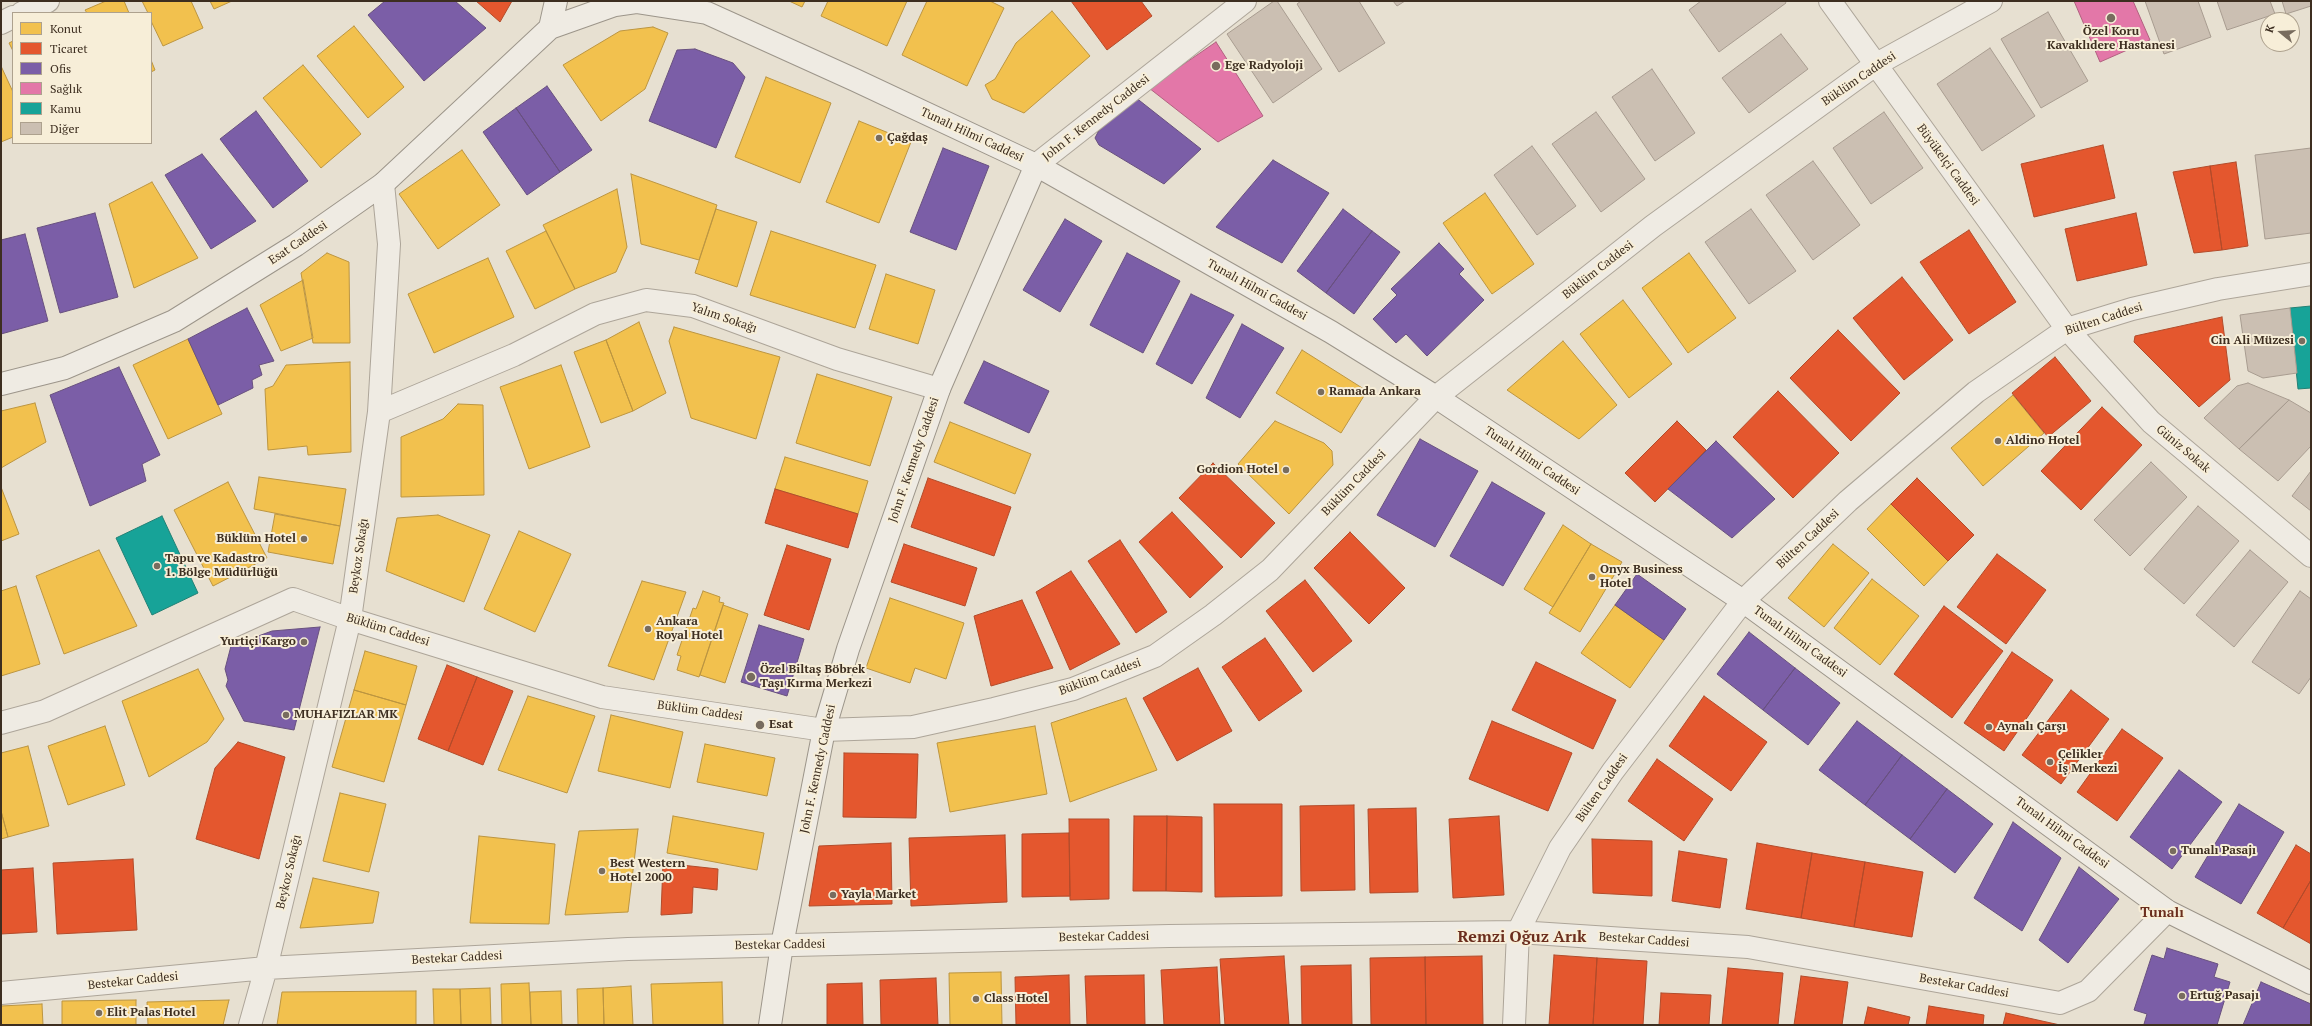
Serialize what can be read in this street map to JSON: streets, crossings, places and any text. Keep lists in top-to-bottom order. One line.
{"streets":{"street":["Büklüm Caddesi","John F. Kennedy Caddesi","Tunalı Hilmi Caddesi","Büyükelçi Caddesi","Esat Caddesi","Yalım Sokağı","Bülten Caddesi","Güniz Sokak","Beykoz Sokağı","Bestekar Caddesi"]},"crossings":[["Büklüm Caddesi","John F. Kennedy Caddesi"],["Büklüm Caddesi","Tunalı Hilmi Caddesi"],["Büklüm Caddesi","Büyükelçi Caddesi"],["Büklüm Caddesi","Beykoz Sokağı"],["John F. Kennedy Caddesi","Tunalı Hilmi Caddesi"],["John F. Kennedy Caddesi","Yalım Sokağı"],["John F. Kennedy Caddesi","Bestekar Caddesi"],["Tunalı Hilmi Caddesi","Esat Caddesi"],["Tunalı Hilmi Caddesi","Bülten Caddesi"],["Tunalı Hilmi Caddesi","Bestekar Caddesi"],["Büyükelçi Caddesi","Bülten Caddesi"],["Büyükelçi Caddesi","Güniz Sokak"],["Esat Caddesi","Beykoz Sokağı"],["Yalım Sokağı","Beykoz Sokağı"],["Bülten Caddesi","Güniz Sokak"],["Bülten Caddesi","Bestekar Caddesi"],["Beykoz Sokağı","Bestekar Caddesi"]],"districts":["Tunalı","Remzi Oğuz Arık"],"places":["Özel Koru Kavaklıdere Hastanesi","Ege Radyoloji","Çağdaş","Cin Ali Müzesi","Ramada Ankara","Aldino Hotel","Gordion Hotel","Büklüm Hotel","Tapu ve Kadastro 1. Bölge Müdürlüğü","Onyx Business Hotel","Ankara Royal Hotel","Yurtiçi Kargo","Özel Biltaş Böbrek Taşı Kırma Merkezi","MUHAFIZLAR MK","Esat","Aynalı Çarşı","Çelikler İş Merkezi","Tunalı Pasajı","Best Western Hotel 2000","Yayla Market","Ertuğ Pasajı","Class Hotel","Elit Palas Hotel"],"legend":["Konut","Ticaret","Ofis","Sağlık","Kamu","Diğer"],"north":"left"}
